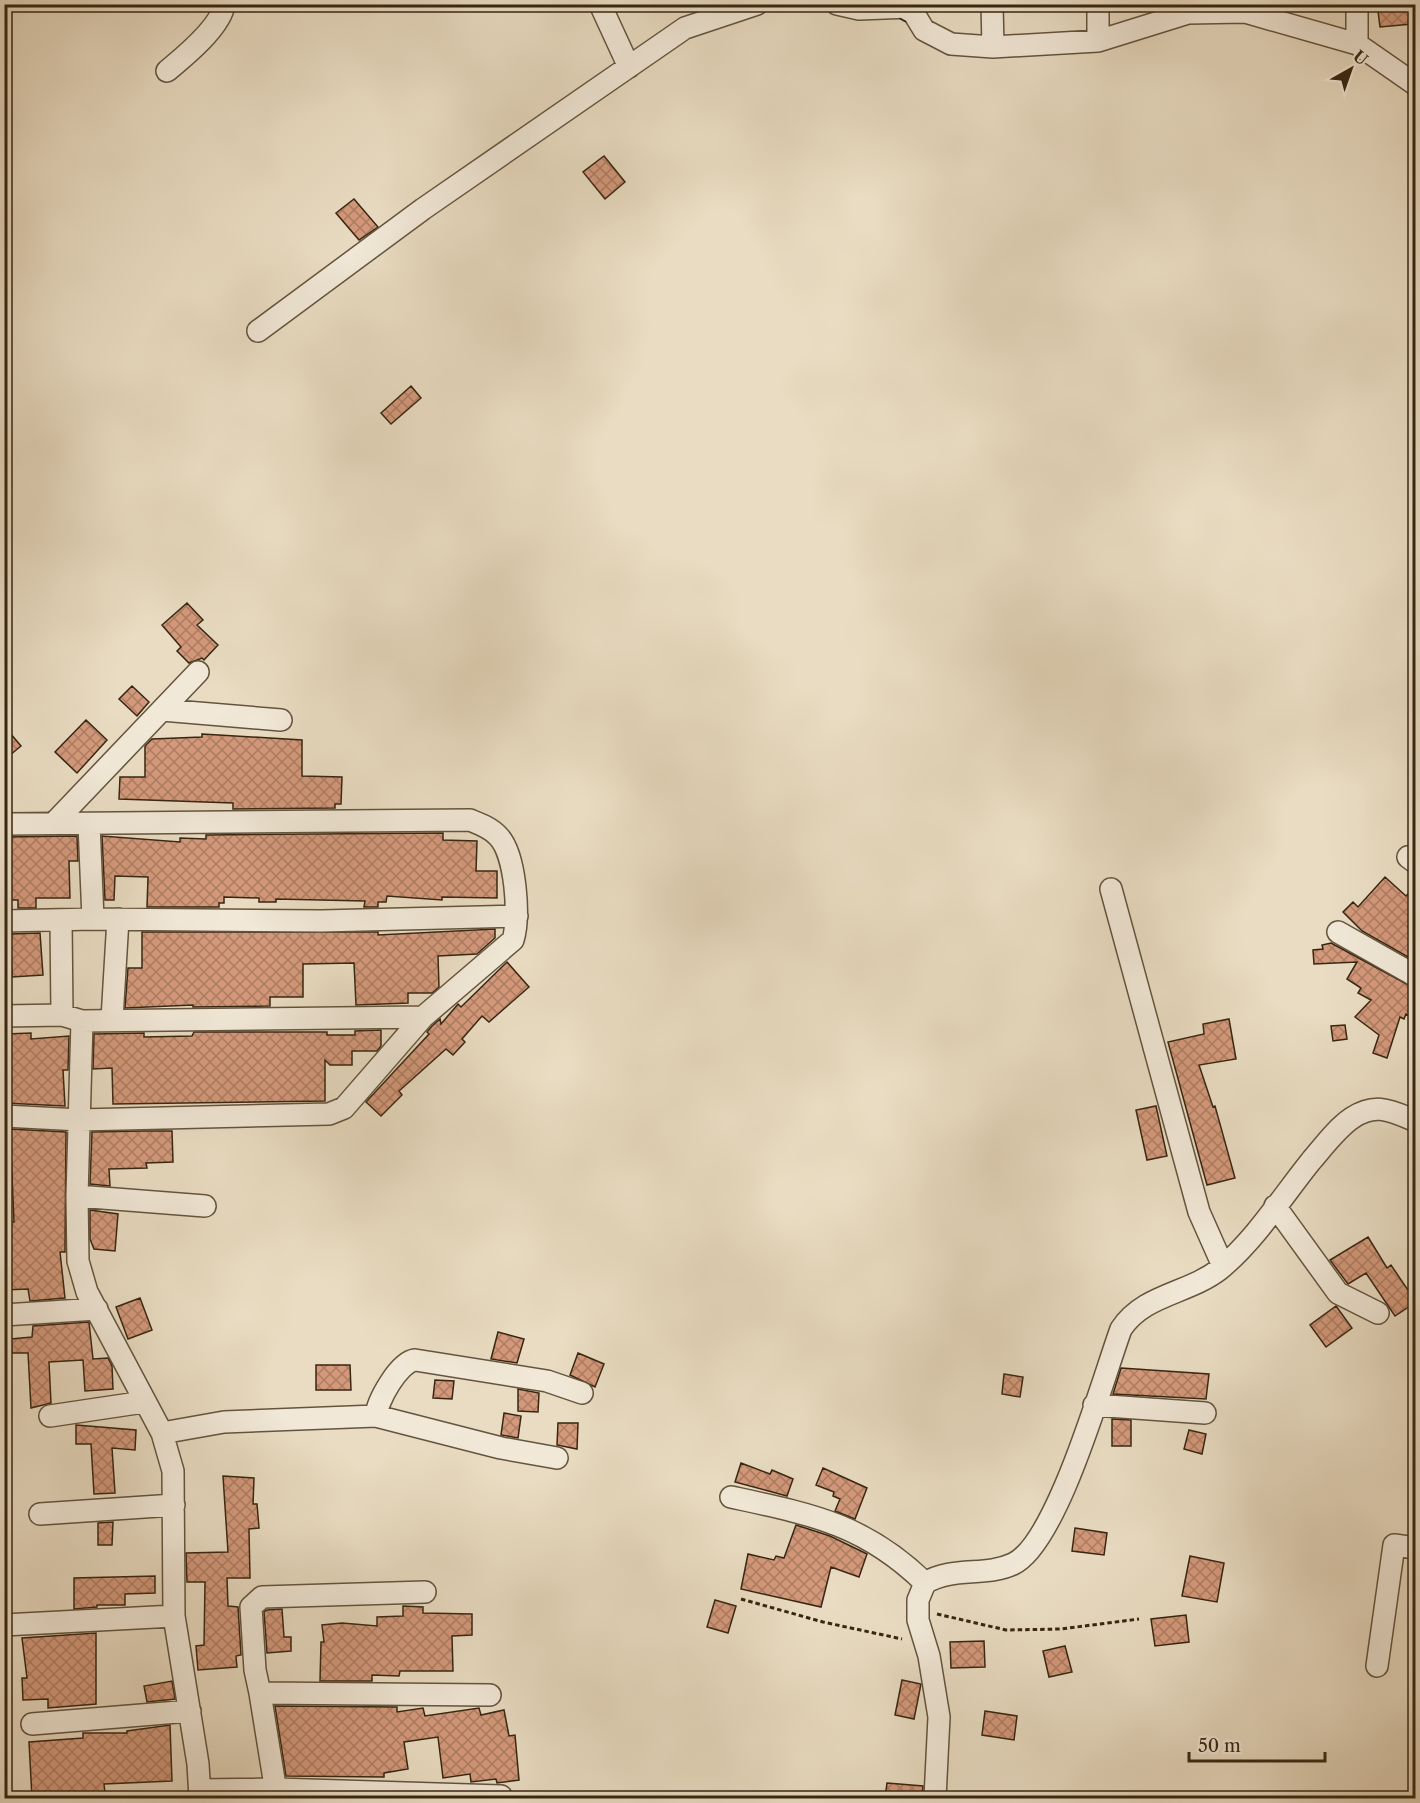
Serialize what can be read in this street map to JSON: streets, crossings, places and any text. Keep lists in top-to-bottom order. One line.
{"scale_bar":"50 m","north":"top right"}
